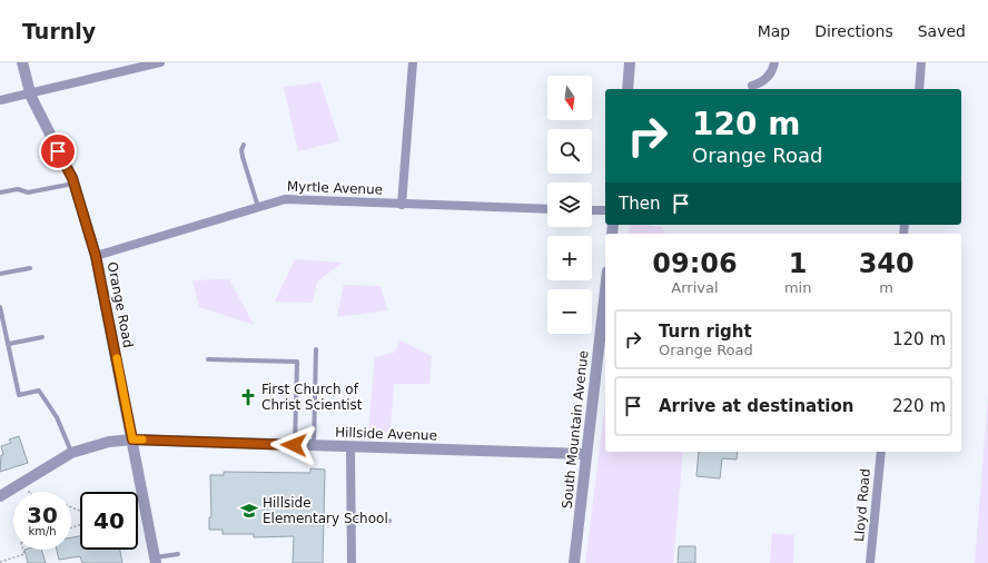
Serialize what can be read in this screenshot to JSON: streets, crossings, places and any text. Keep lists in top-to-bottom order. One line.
{"streets":{"street":["Myrtle Avenue","Orange Road","South Mountain Avenue","Hillside Avenue","Lloyd Road"]},"crossings":[["Myrtle Avenue","Orange Road"],["Orange Road","Hillside Avenue"],["South Mountain Avenue","Hillside Avenue"]],"places":{"church":["First Church of Christ Scientist"],"school or university":["Hillside Elementary School"]},"north":"bottom","page":{"header":"Turnly","nav":["Map","Directions","Saved"],"map_buttons":["+","−"],"turn":["120 m","Orange Road"],"then":"Then","eta":["09:06","Arrival","1","min","340","m"],"list":[{"name":"Turn right","note":"Orange Road","value":"120 m"},{"name":"Arrive at destination","value":"220 m"}],"speed":"30 km/h","limit":"40"}}
